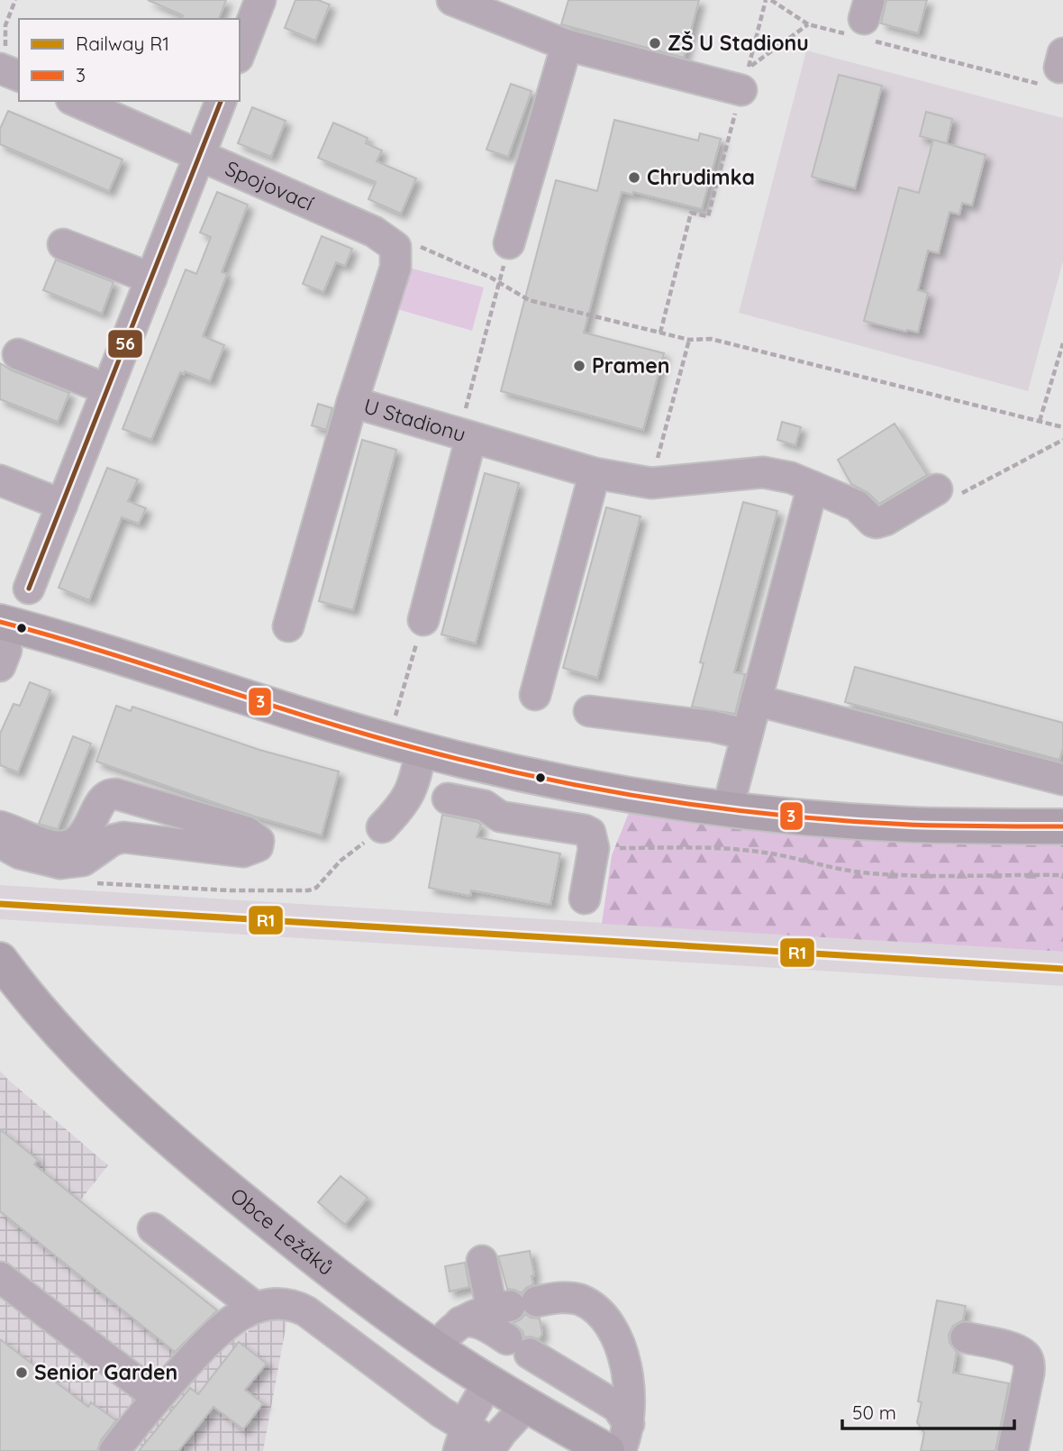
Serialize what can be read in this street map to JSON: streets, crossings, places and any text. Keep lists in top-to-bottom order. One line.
{"streets":{"main road":["Obce Ležáků"],"street":["Spojovací","U Stadionu"]},"crossings":[["Spojovací","U Stadionu"]],"places":["ZŠ U Stadionu","Chrudimka","Pramen","Senior Garden"],"lines":["transit line 56","transit line 3","rail line R1"],"legend":["Railway R1","3"],"scale_bar":"50 m"}
